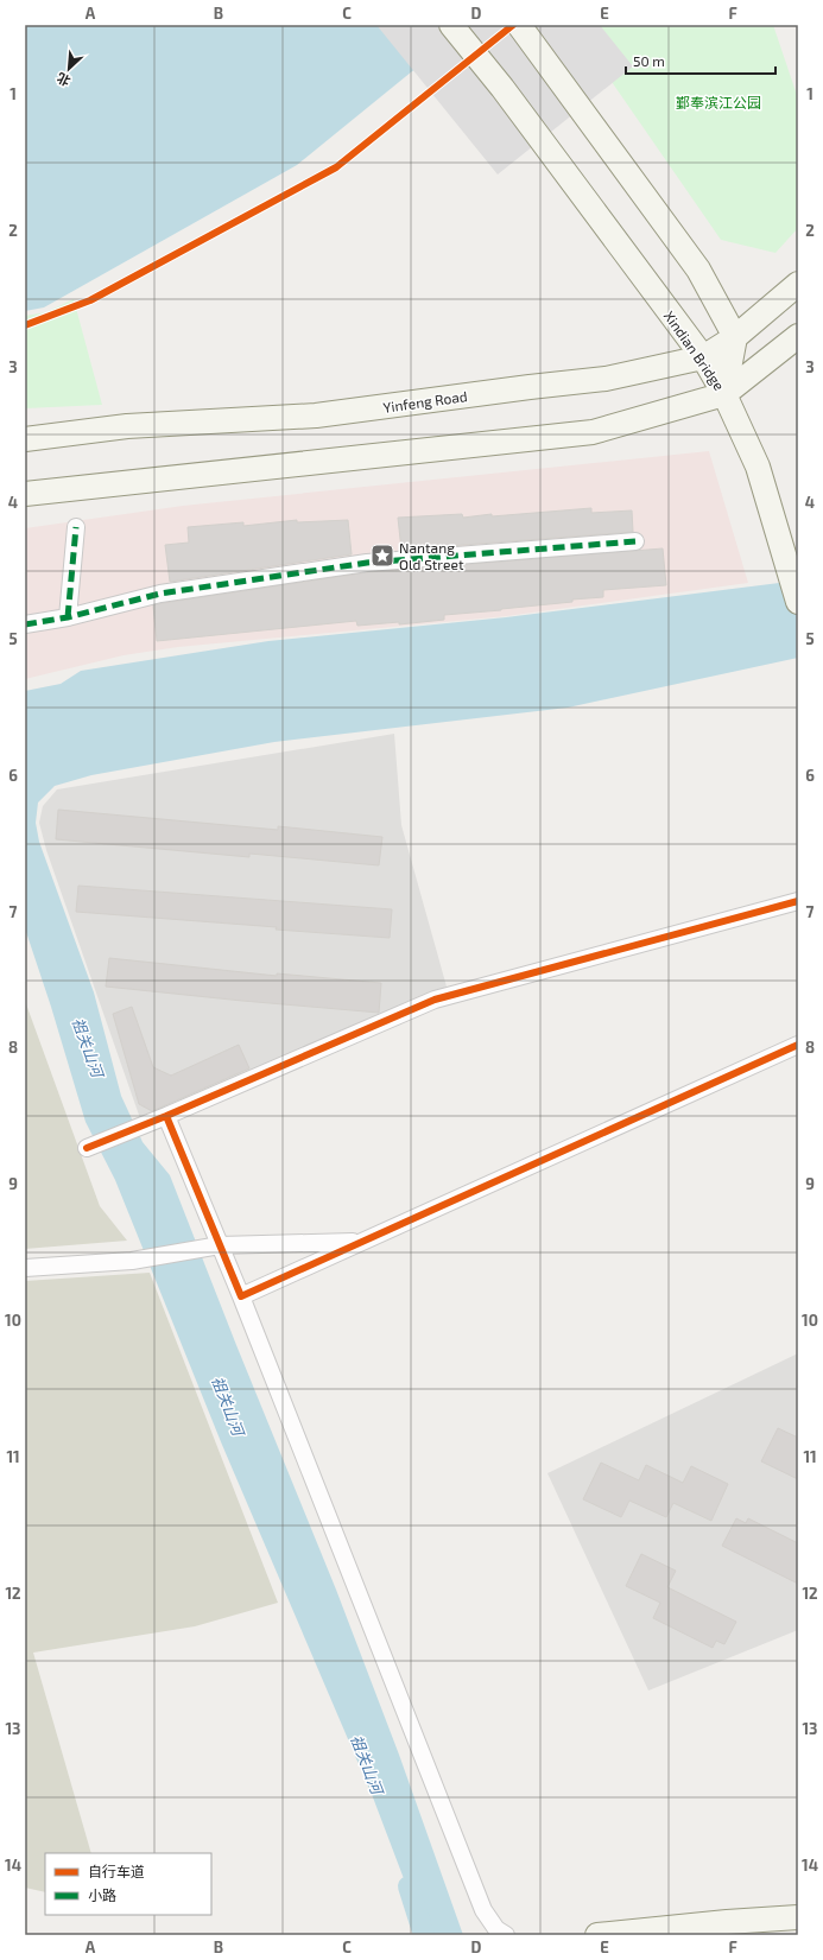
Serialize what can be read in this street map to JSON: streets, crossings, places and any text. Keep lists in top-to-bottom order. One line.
{"streets":{"main road":["Xindian Bridge","Yinfeng Road"]},"crossings":[["Xindian Bridge","Yinfeng Road"]],"water":["祖关山河"],"parks":["鄞奉滨江公园"],"places":{"place":["Nantang Old Street"]},"legend":["自行车道","小路"],"scale_bar":"50 m","north":"bottom left","grid":{"columns":["A","B","C","D","E","F"],"rows":["1","2","3","4","5","6","7","8","9","10","11","12","13","14"]}}
